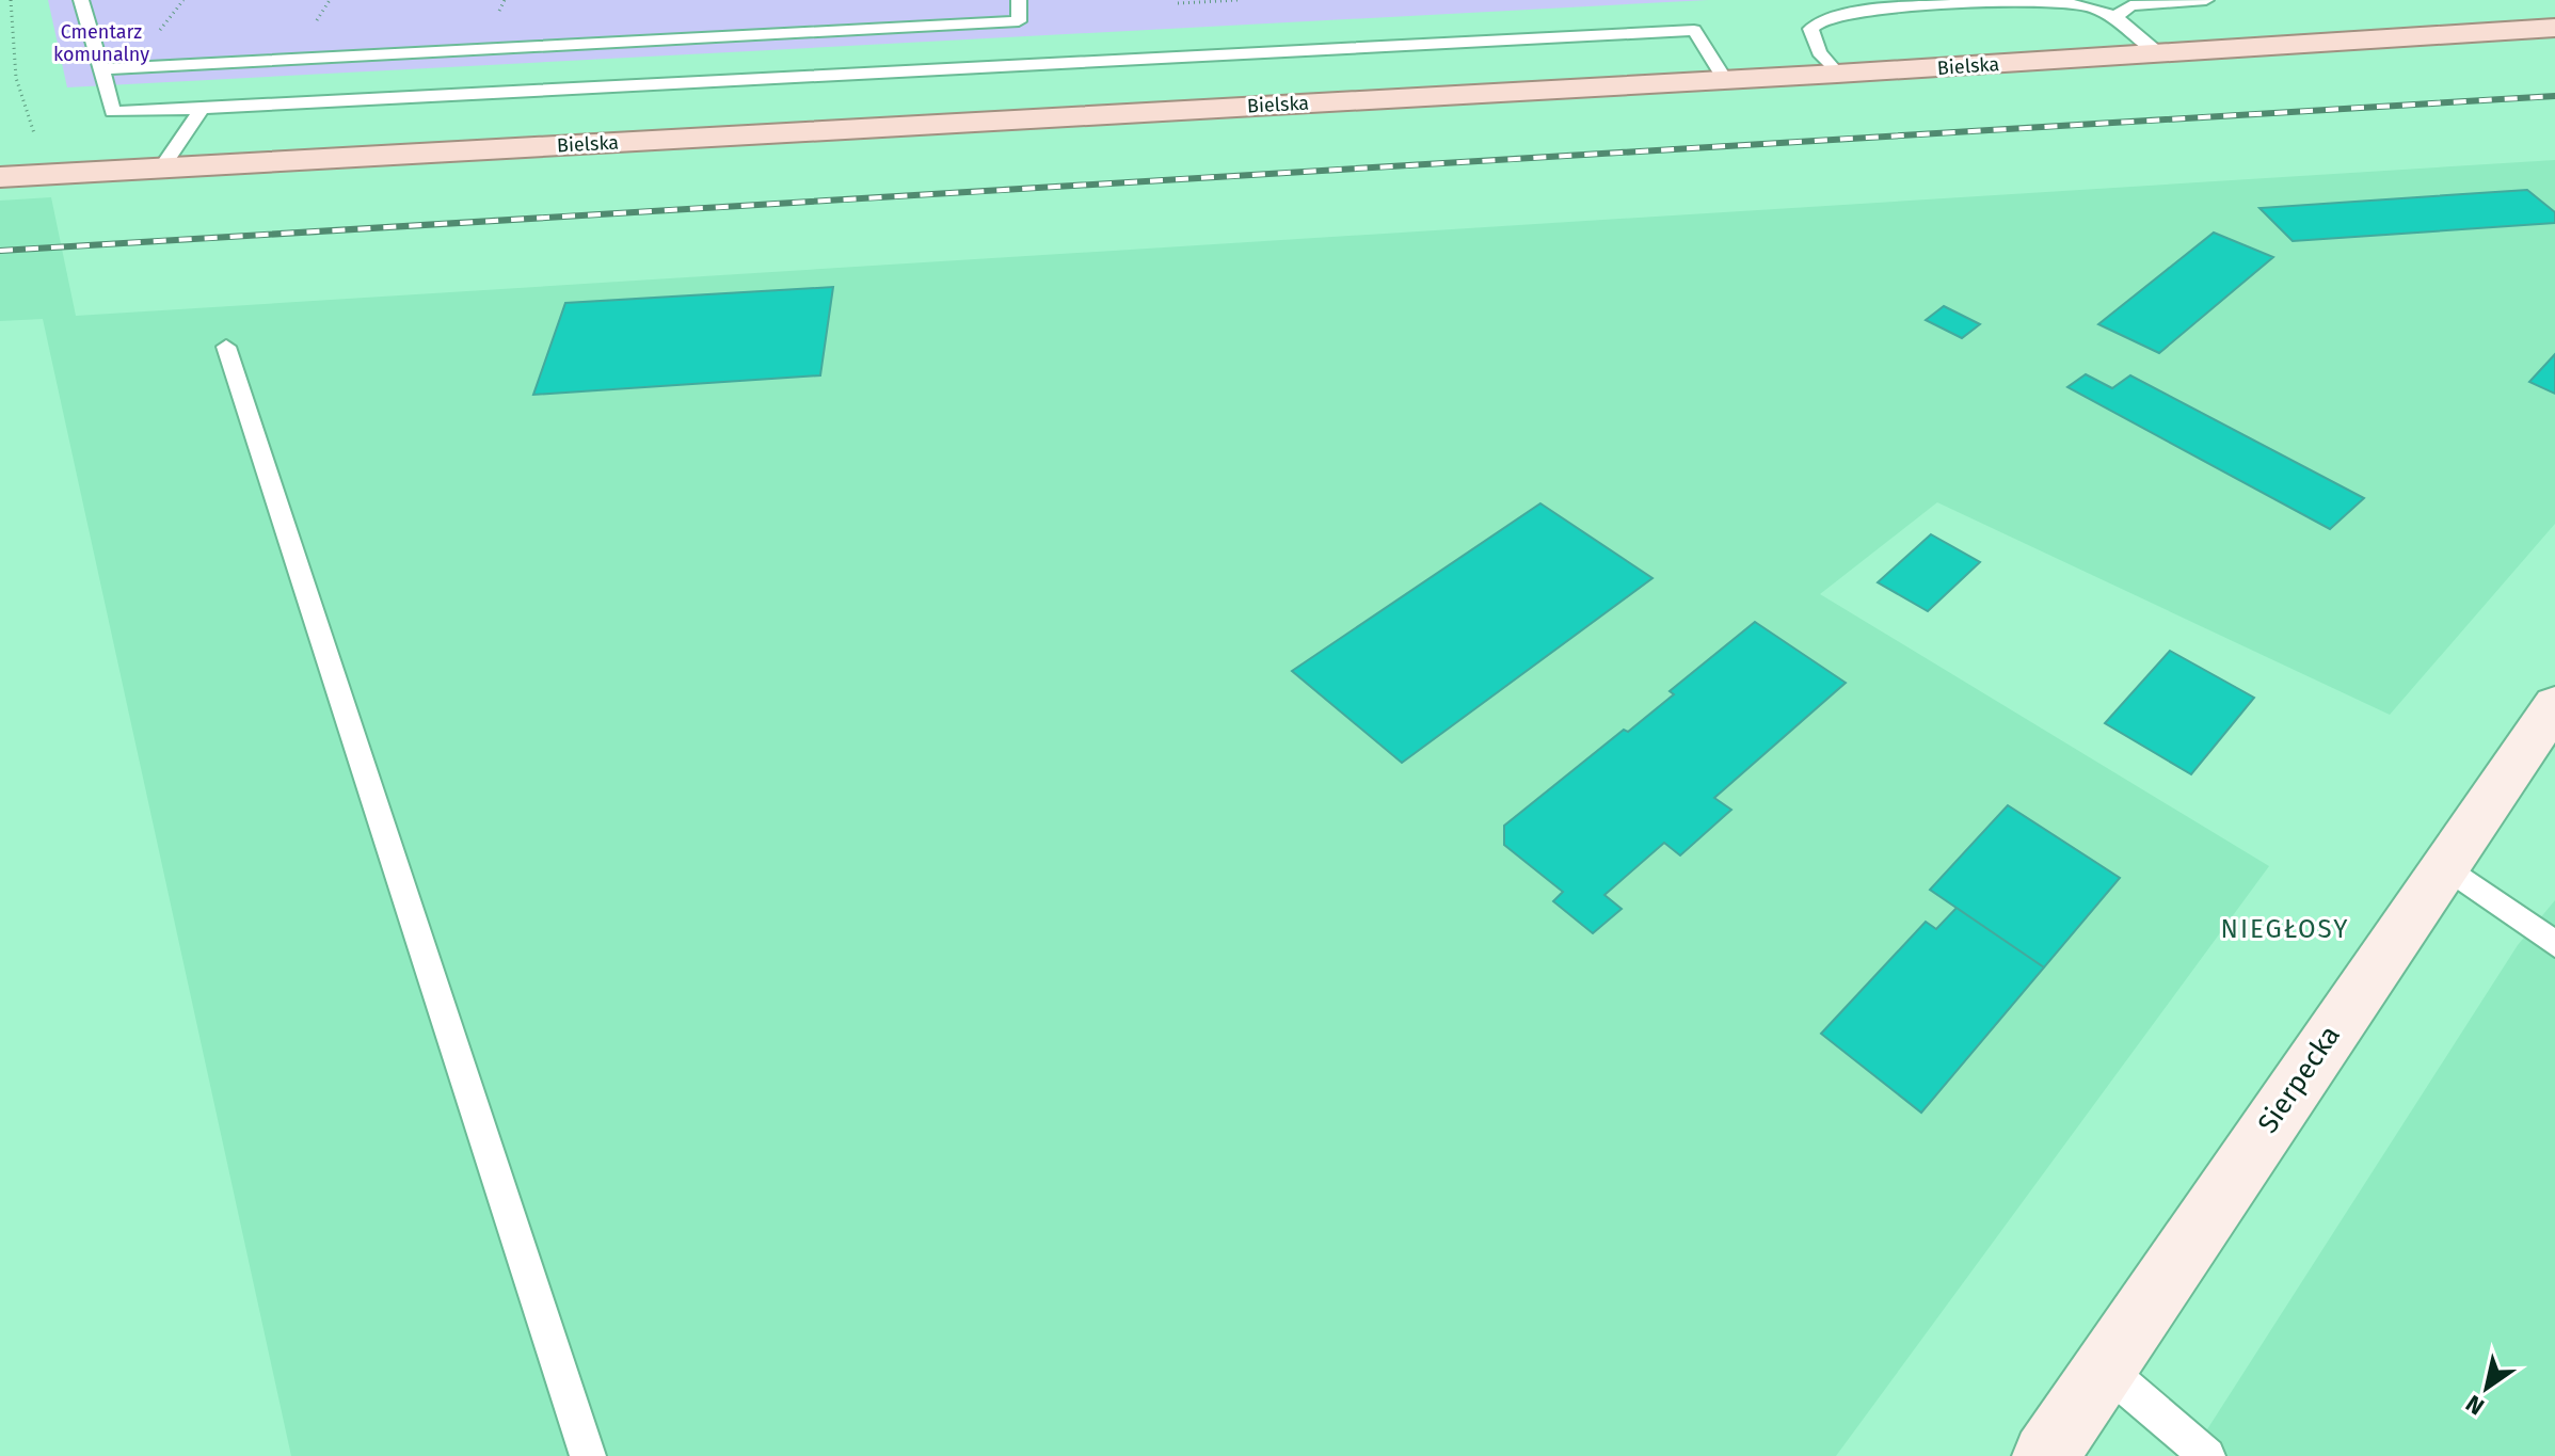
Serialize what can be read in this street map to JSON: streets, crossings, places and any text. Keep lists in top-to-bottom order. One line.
{"streets":{"main road":["Bielska"],"street":["Sierpecka"]},"districts":["NIEGŁOSY"],"parks":["Cmentarz komunalny"],"north":"bottom left"}
